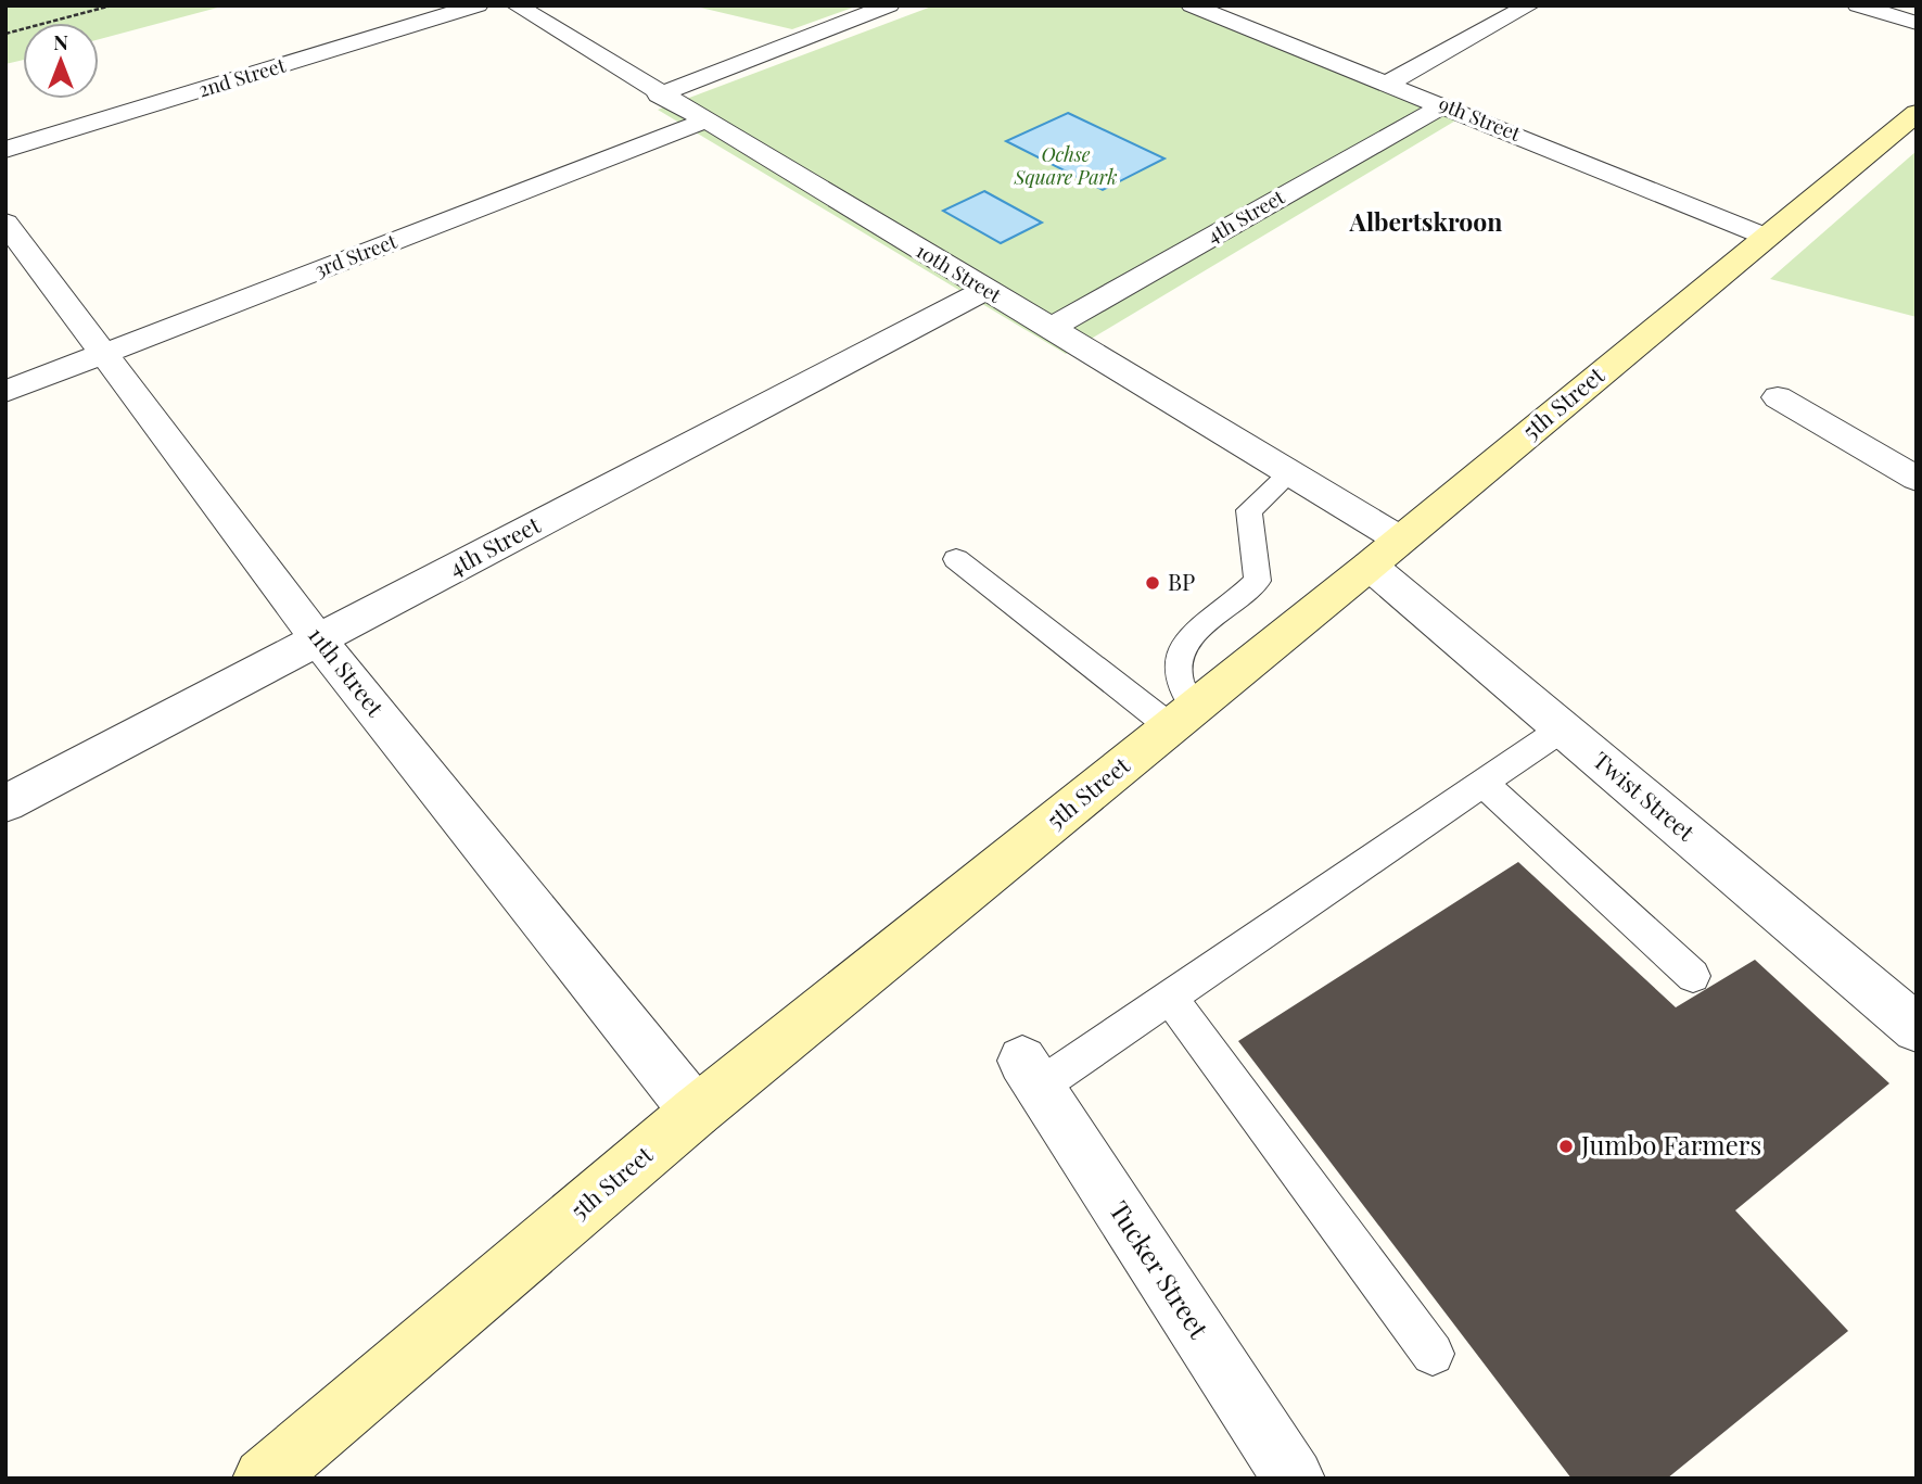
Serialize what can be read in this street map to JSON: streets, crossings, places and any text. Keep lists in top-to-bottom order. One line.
{"streets":{"main road":["5th Street"],"street":["2nd Street","9th Street","4th Street","3rd Street","10th Street","11th Street","Twist Street","Tucker Street"]},"crossings":[["9th Street","4th Street"],["9th Street","5th Street"],["4th Street","10th Street"],["4th Street","11th Street"],["3rd Street","10th Street"],["3rd Street","11th Street"],["10th Street","5th Street"],["10th Street","Twist Street"],["5th Street","11th Street"],["5th Street","Twist Street"]],"districts":["Albertskroon"],"parks":["Ochse Square Park"],"places":["BP","Jumbo Farmers"],"north":"top"}
